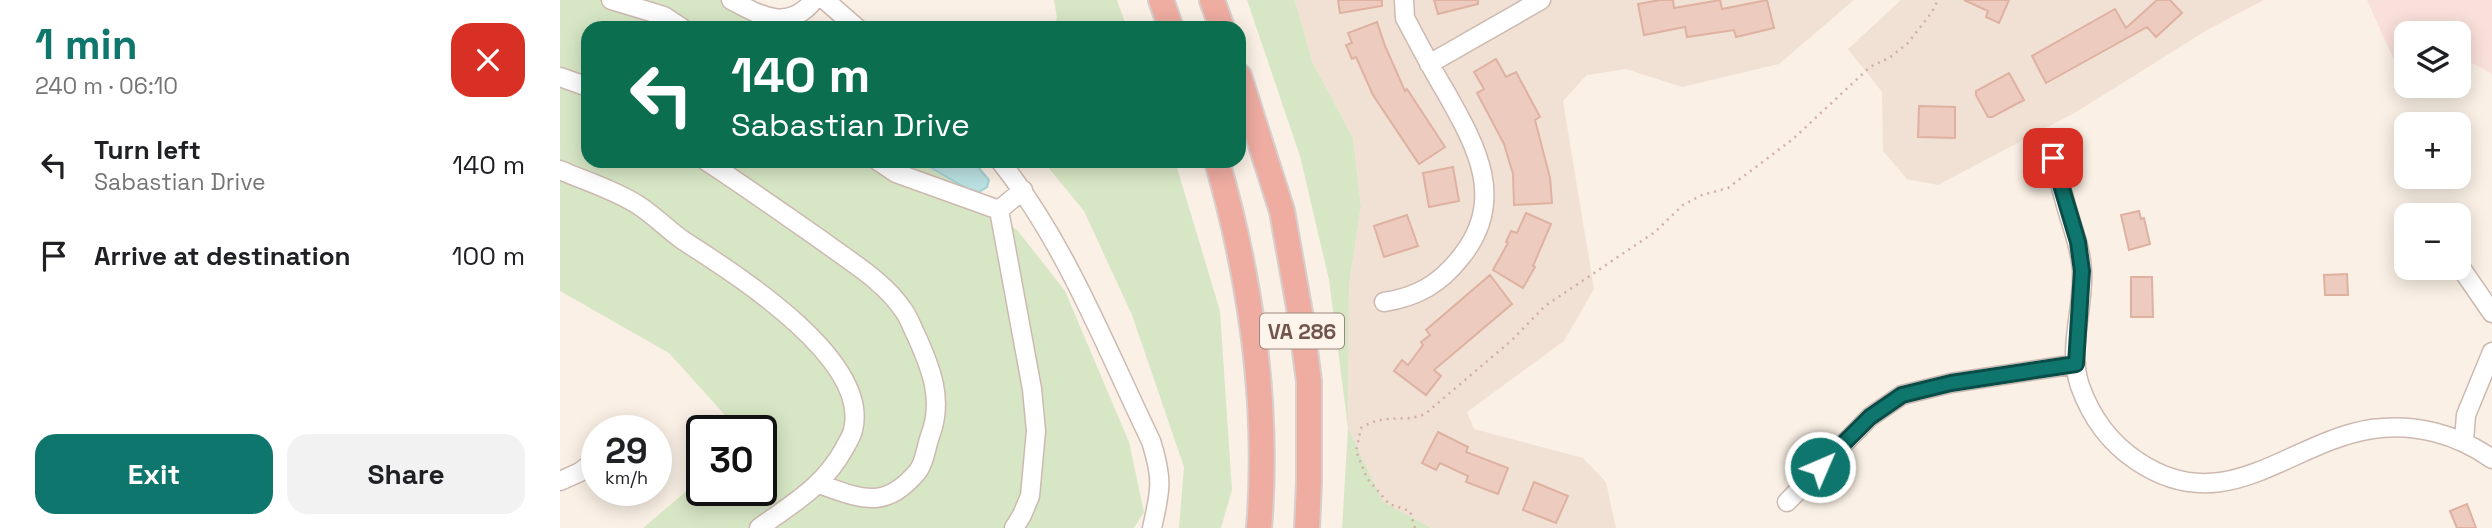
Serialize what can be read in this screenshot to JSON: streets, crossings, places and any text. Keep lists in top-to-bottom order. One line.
{"streets":{"highway":["VA 286"]},"page":{"heading":["1 min","240 m · 06:10"],"map_buttons":["+","−"],"turn":["140 m","Sabastian Drive"],"list":[{"name":"Turn left","note":"Sabastian Drive","value":"140 m"},{"name":"Arrive at destination","value":"100 m"}],"speed":"29 km/h","limit":"30","buttons":["Exit","Share"]}}
